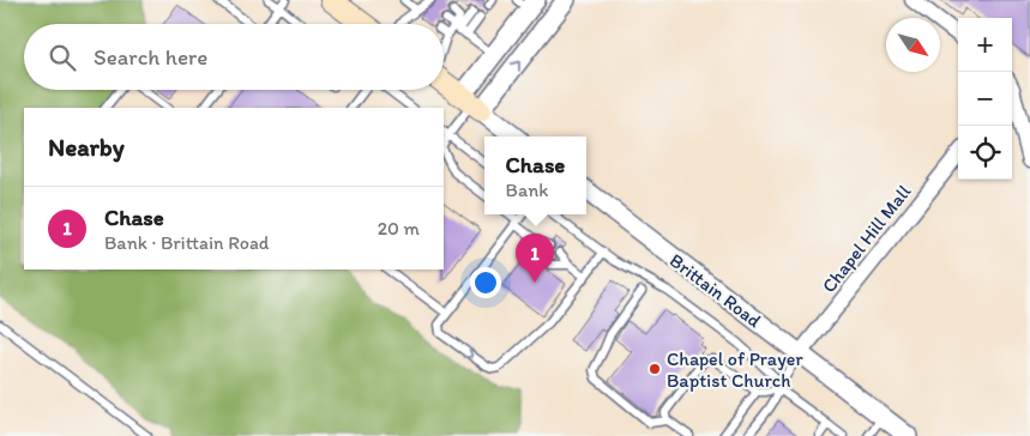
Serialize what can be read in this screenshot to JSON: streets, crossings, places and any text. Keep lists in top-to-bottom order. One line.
{"streets":{"street":["Chapel Hill Mall","Brittain Road"]},"crossings":[["Chapel Hill Mall","Brittain Road"]],"places":["Chapel of Prayer Baptist Church"],"north":"bottom right","page":{"map_buttons":["+","−"],"search":"Search here","heading":"Nearby","popup":["Chase","Bank"],"list":[{"mark":"1","name":"Chase","note":"Bank · Brittain Road","value":"20 m"}],"pins":"1"}}
